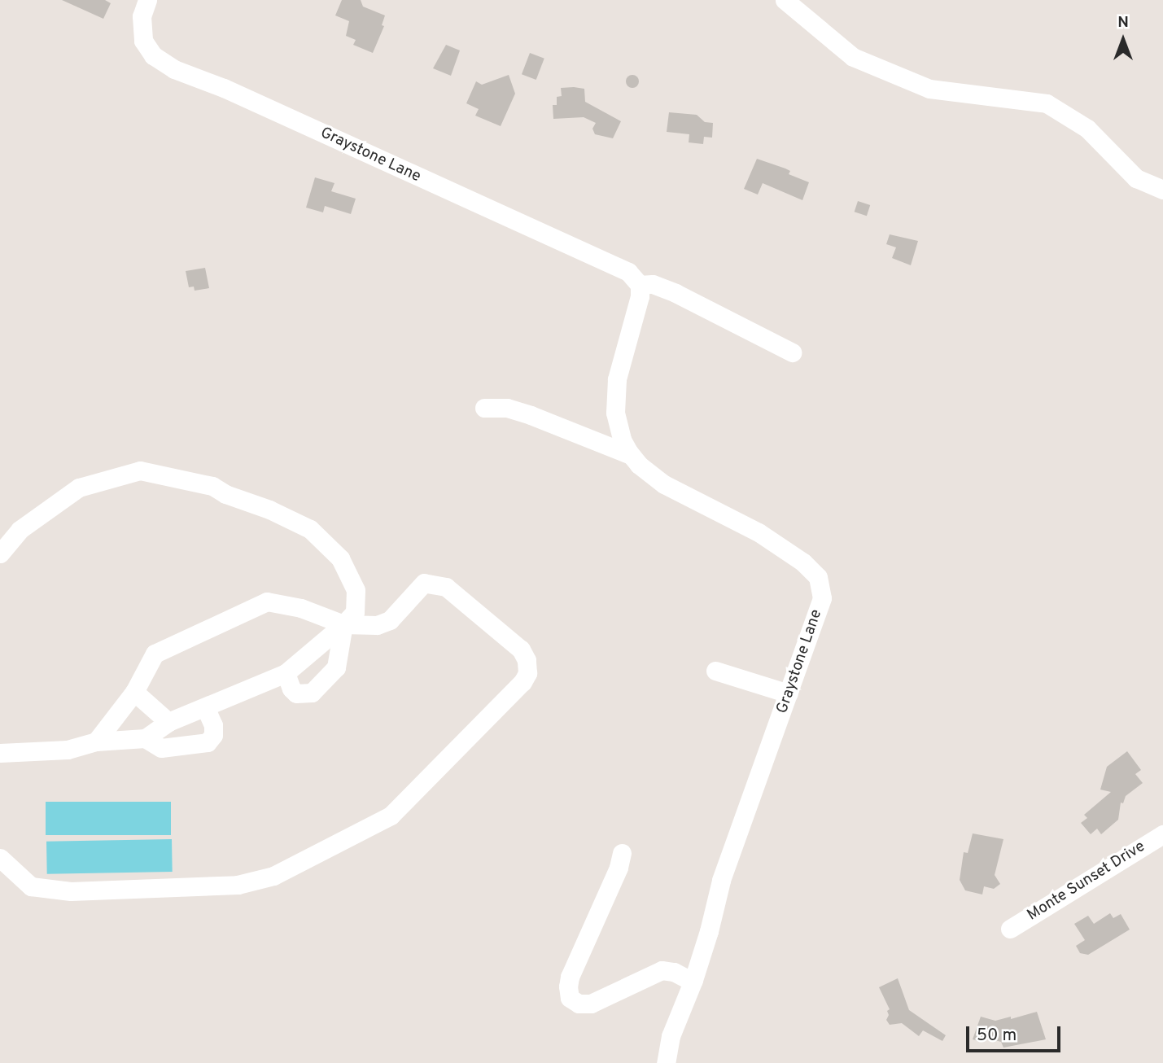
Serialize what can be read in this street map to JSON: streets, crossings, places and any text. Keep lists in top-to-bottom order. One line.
{"streets":{"street":["Graystone Lane","Monte Sunset Drive"]},"scale_bar":"50 m","north":"top"}
